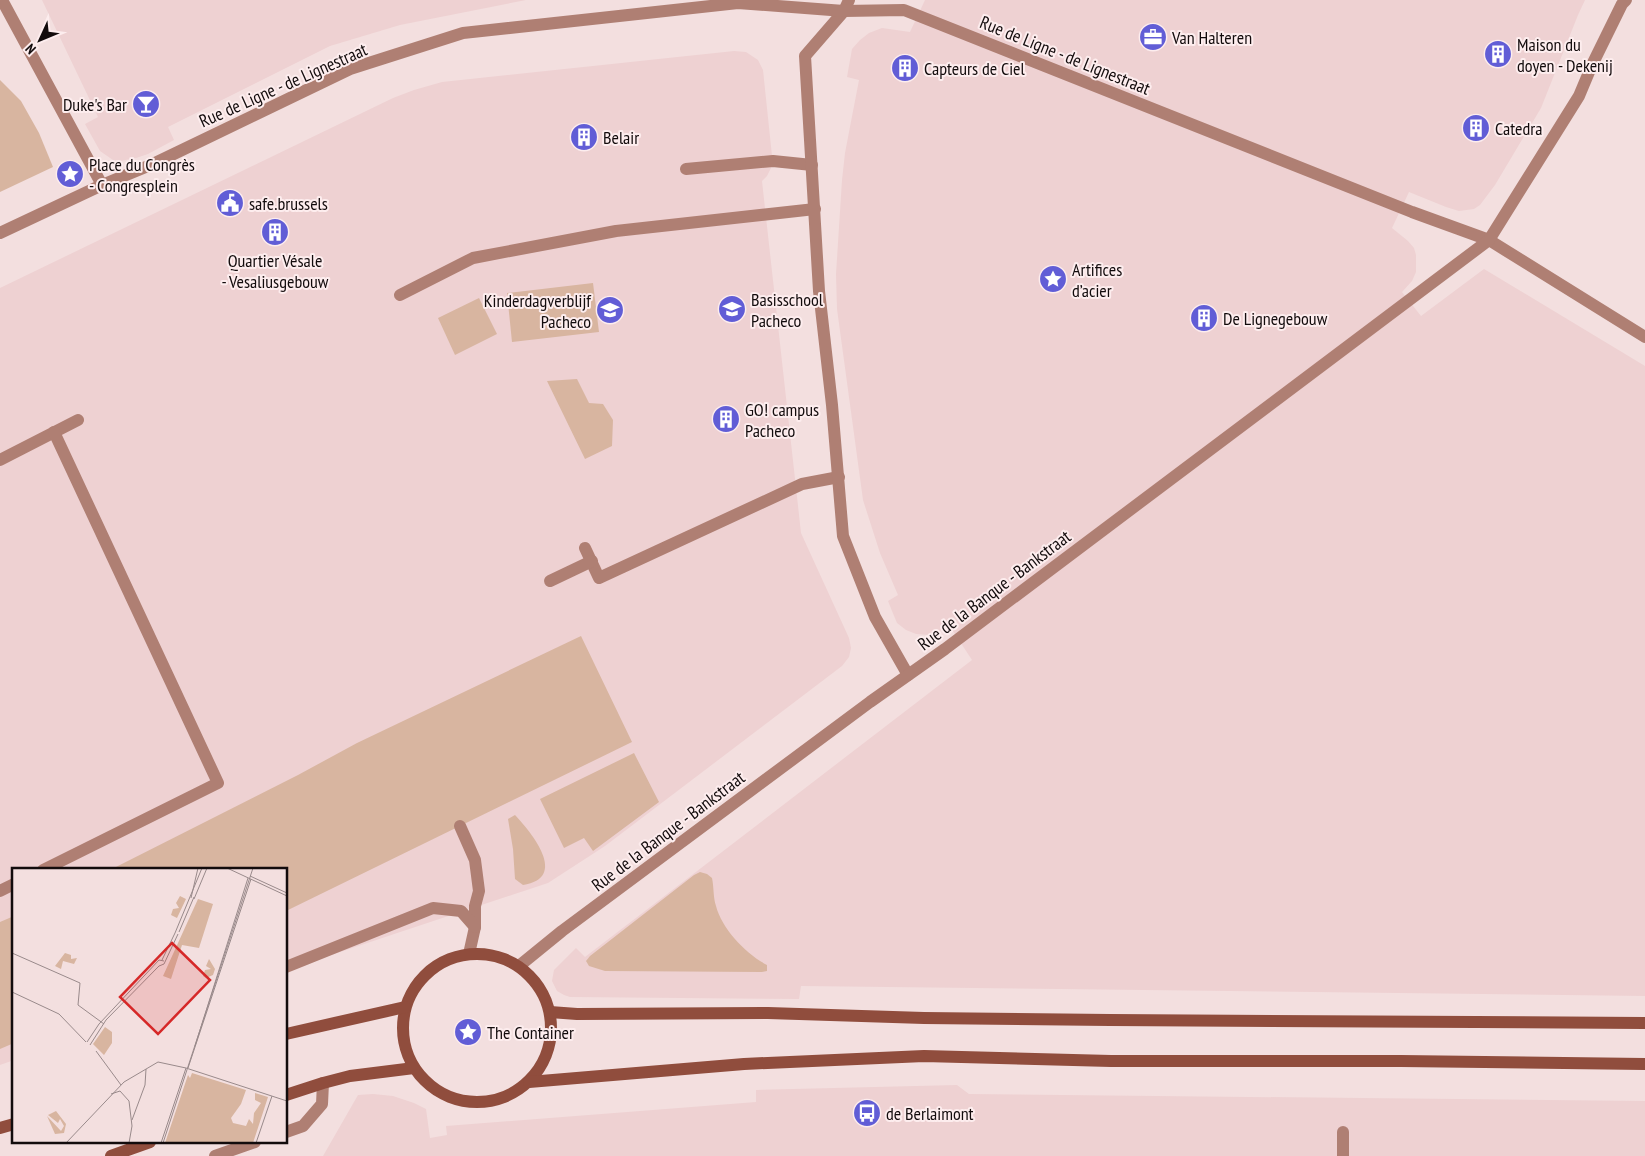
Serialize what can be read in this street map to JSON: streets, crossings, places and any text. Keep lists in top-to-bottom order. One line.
{"streets":{"street":["Rue de Ligne - de Lignestraat","Rue de la Banque - Bankstraat"]},"crossings":[["Rue de Ligne - de Lignestraat","Rue de la Banque - Bankstraat"]],"places":{"office":["Van Halteren"],"building":["Maison du doyen - Dekenij","Capteurs de Ciel","Catedra","Belair","Quartier Vésale - Vesaliusgebouw","De Lignegebouw","GO! campus Pacheco"],"bar":["Duke's Bar"],"place":["Place du Congrès - Congresplein","Artifices d’acier","The Container"],"public building":["safe.brussels"],"school or university":["Basisschool Pacheco","Kinderdagverblijf Pacheco"],"bus stop":["de Berlaimont"]},"north":"bottom left"}
